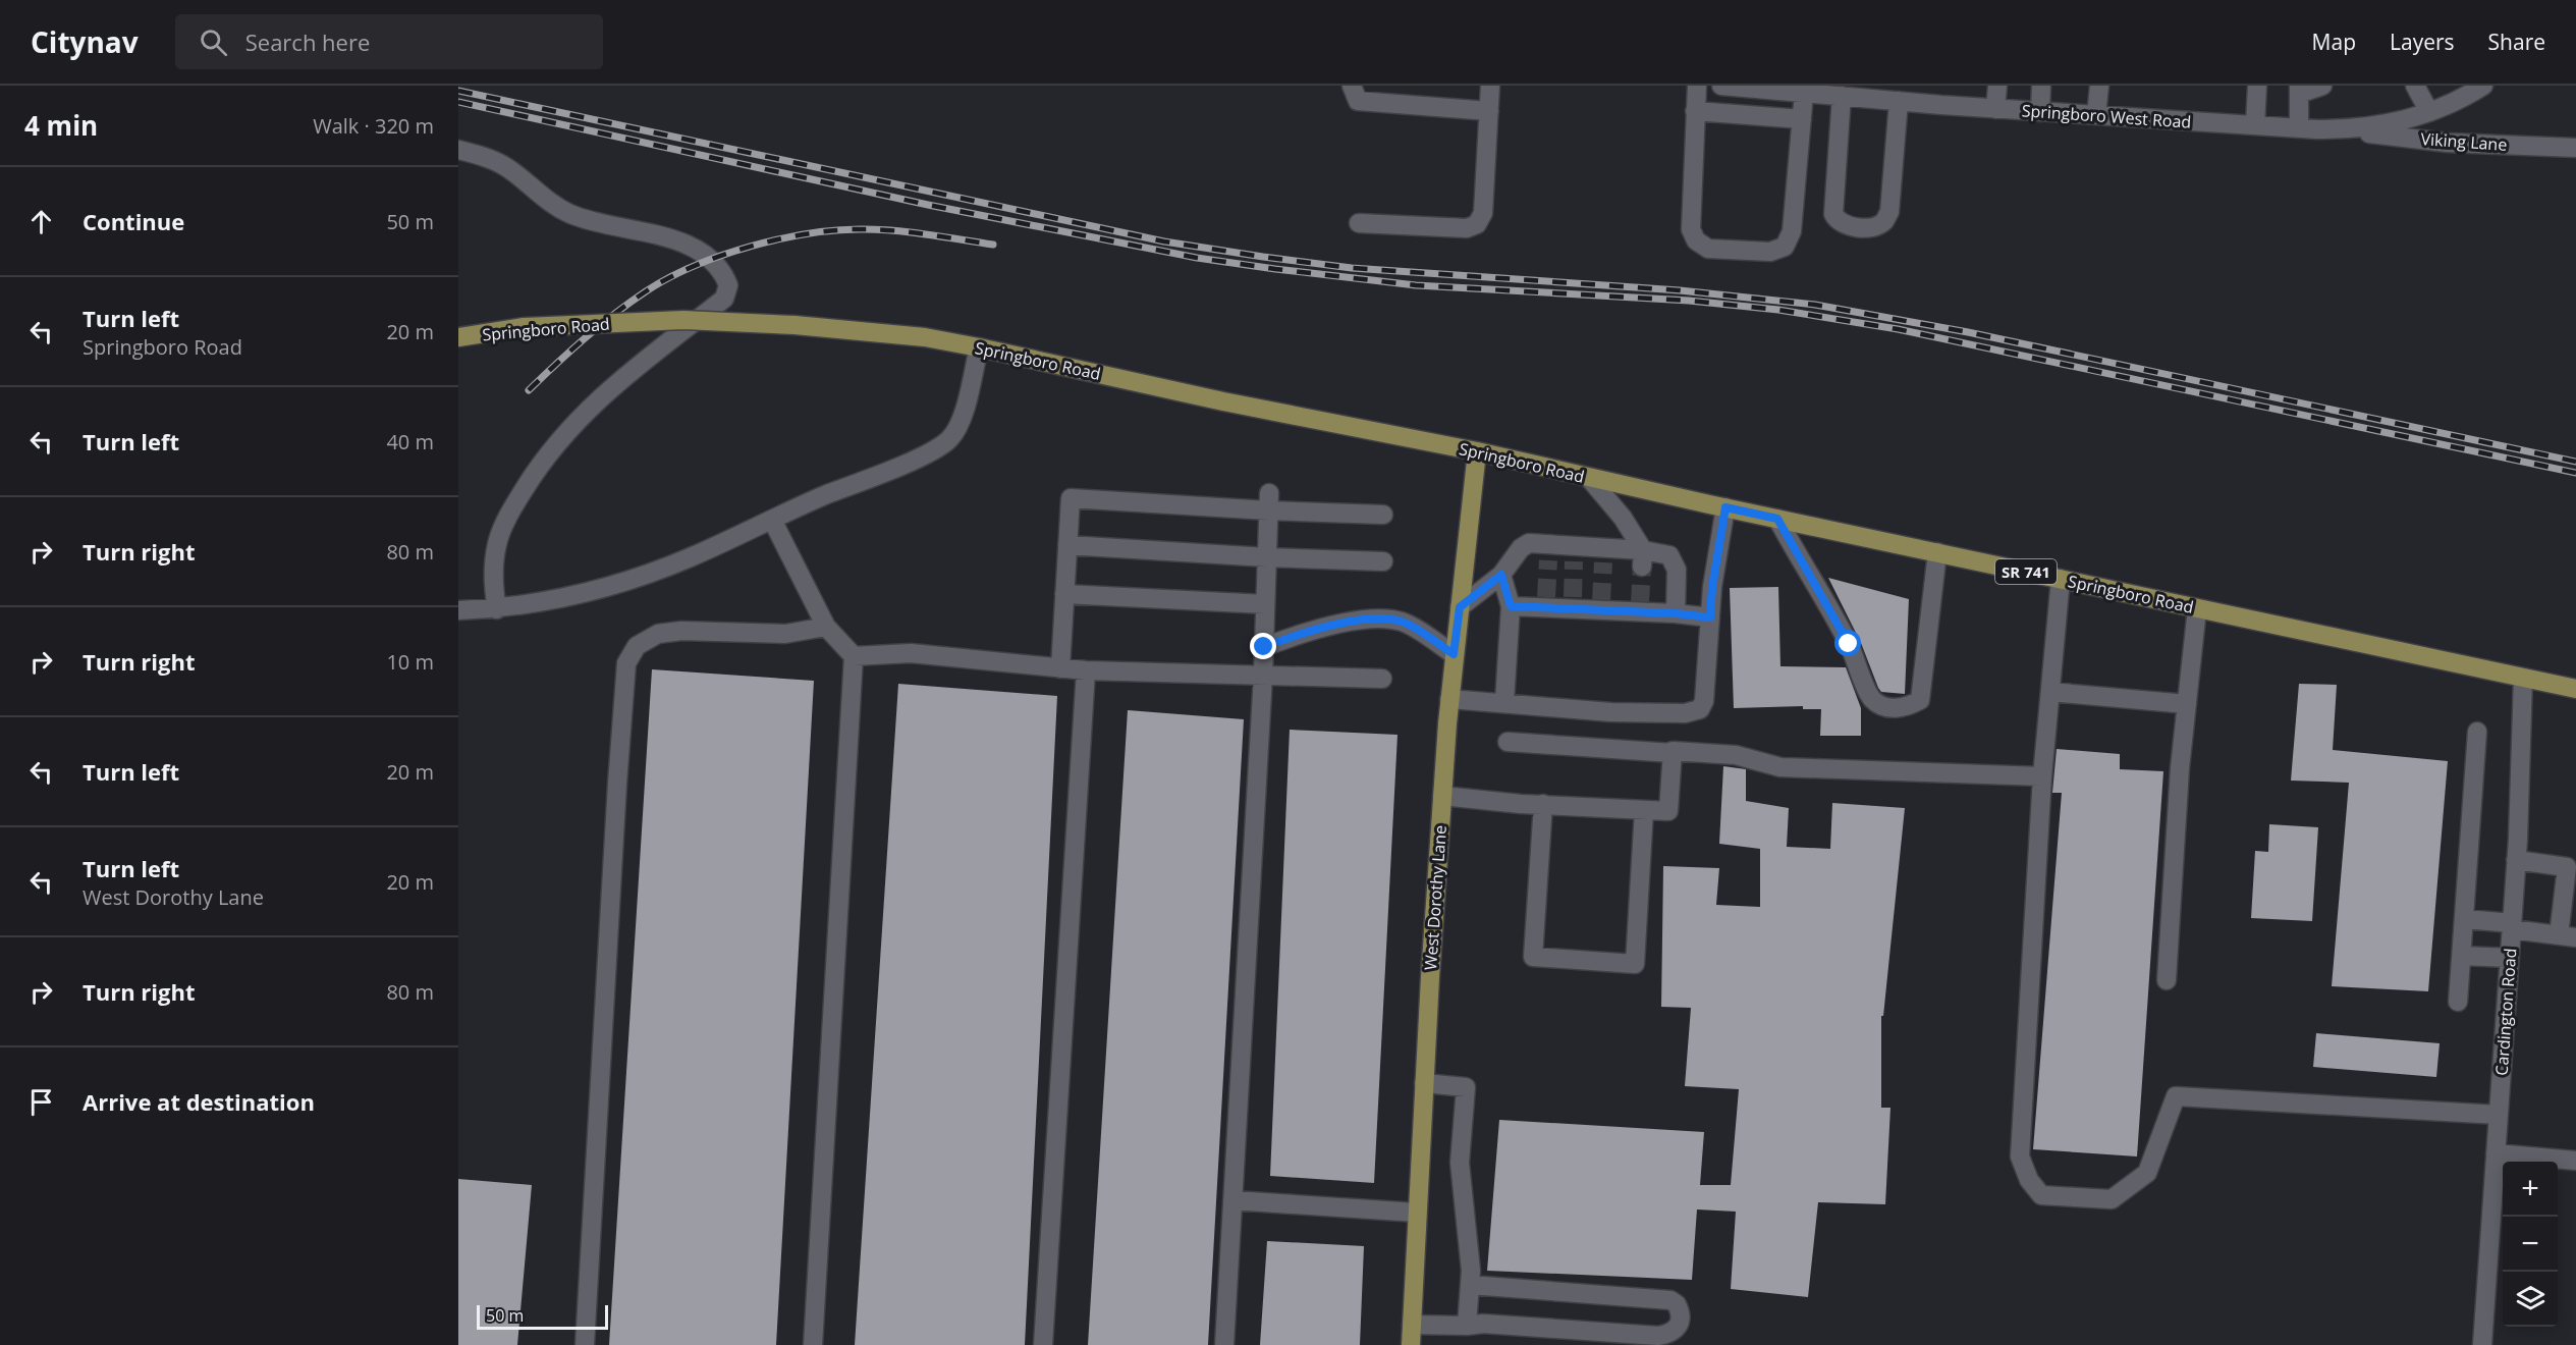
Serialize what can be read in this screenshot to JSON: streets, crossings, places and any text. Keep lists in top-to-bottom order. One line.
{"streets":{"main road":["Springboro Road","SR 741","West Dorothy Lane"],"street":["Springboro West Road","Viking Lane","Cardington Road"]},"crossings":[["Springboro West Road","Viking Lane"],["Springboro Road","West Dorothy Lane"],["Springboro Road","Cardington Road"]],"scale_bar":"50 m","page":{"header":"Citynav","search":"Search here","nav":["Map","Layers","Share"],"heading":["4 min","Walk · 320 m"],"list":[["Continue","50 m"],["Turn left","Springboro Road","20 m"],["Turn left","40 m"],["Turn right","80 m"],["Turn right","10 m"],["Turn left","20 m"],["Turn left","West Dorothy Lane","20 m"],["Turn right","80 m"],"Arrive at destination"],"map_buttons":["+","−"],"scale":"50 m"}}
